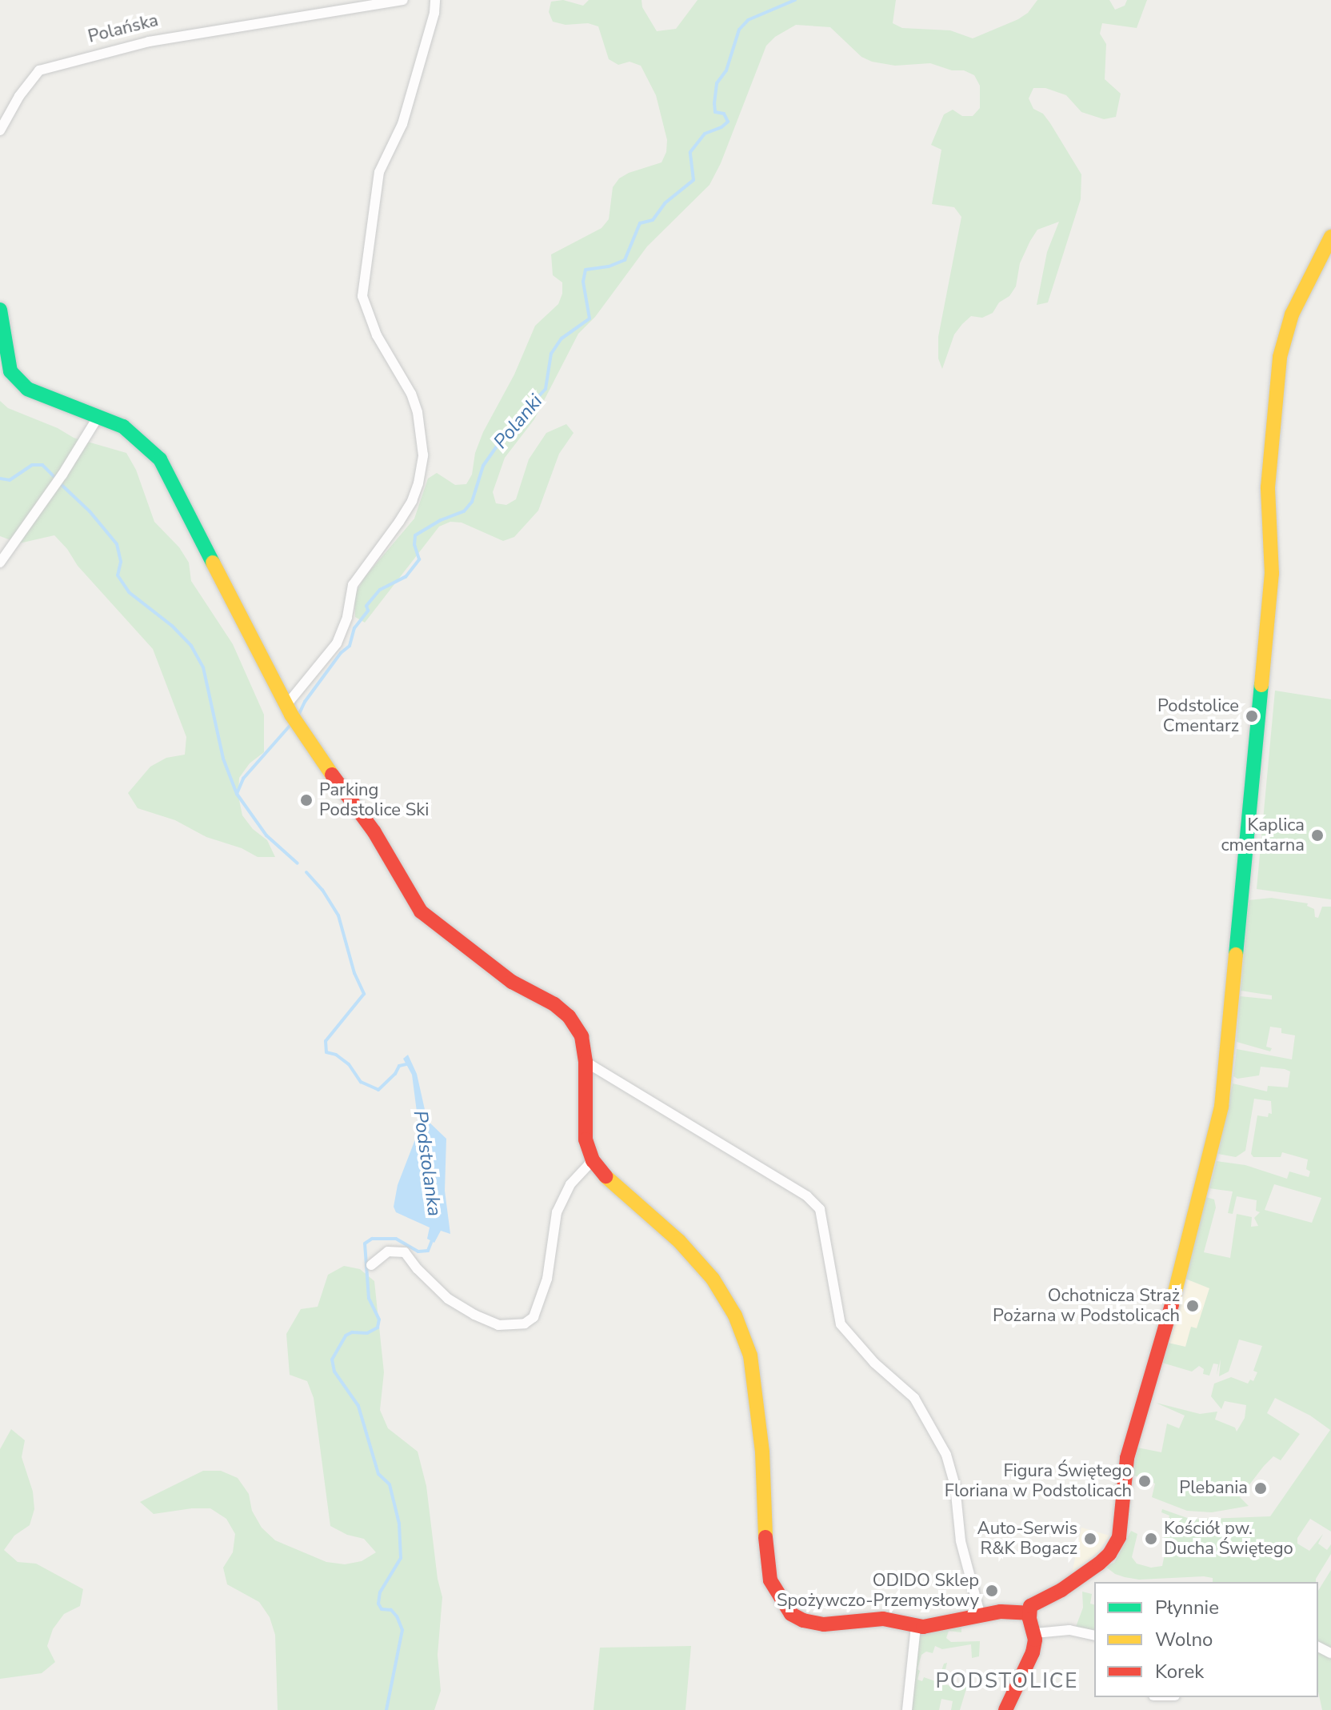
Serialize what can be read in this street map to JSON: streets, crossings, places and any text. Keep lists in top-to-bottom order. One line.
{"streets":{"street":["Polańska"]},"districts":["PODSTOLICE"],"water":["Polanki","Podstolanka"],"places":["Podstolice Cmentarz","Parking Podstolice Ski","Kaplica cmentarna","Ochotnicza Straż Pożarna w Podstolicach","Figura Świętego Floriana w Podstolicach","Plebania","Auto-Serwis R&K Bogacz","Kościół pw. Ducha Świętego","ODIDO Sklep Spożywczo-Przemysłowy"],"legend":["Płynnie","Wolno","Korek"]}
